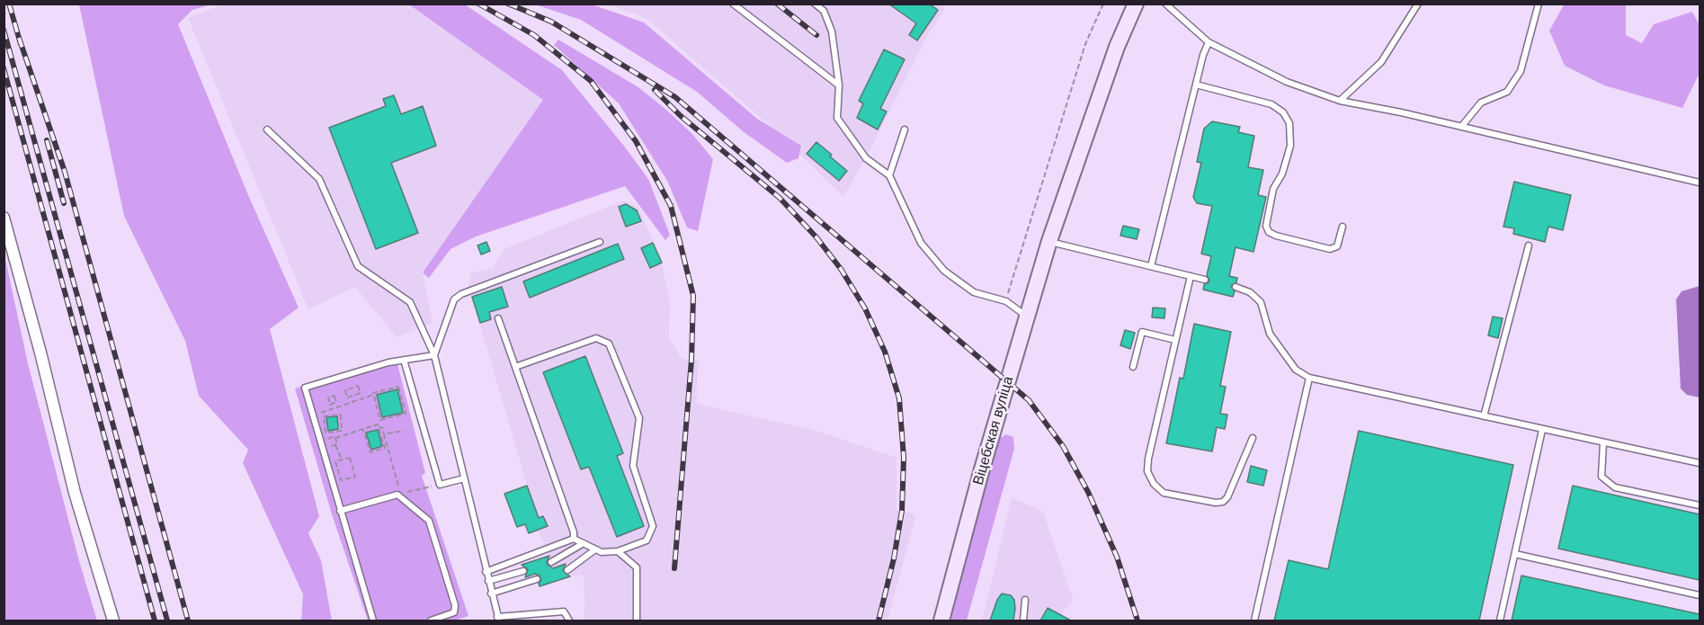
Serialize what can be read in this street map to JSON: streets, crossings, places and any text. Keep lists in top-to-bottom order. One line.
{"streets":{"main road":["Віцебская вуліца"]}}
